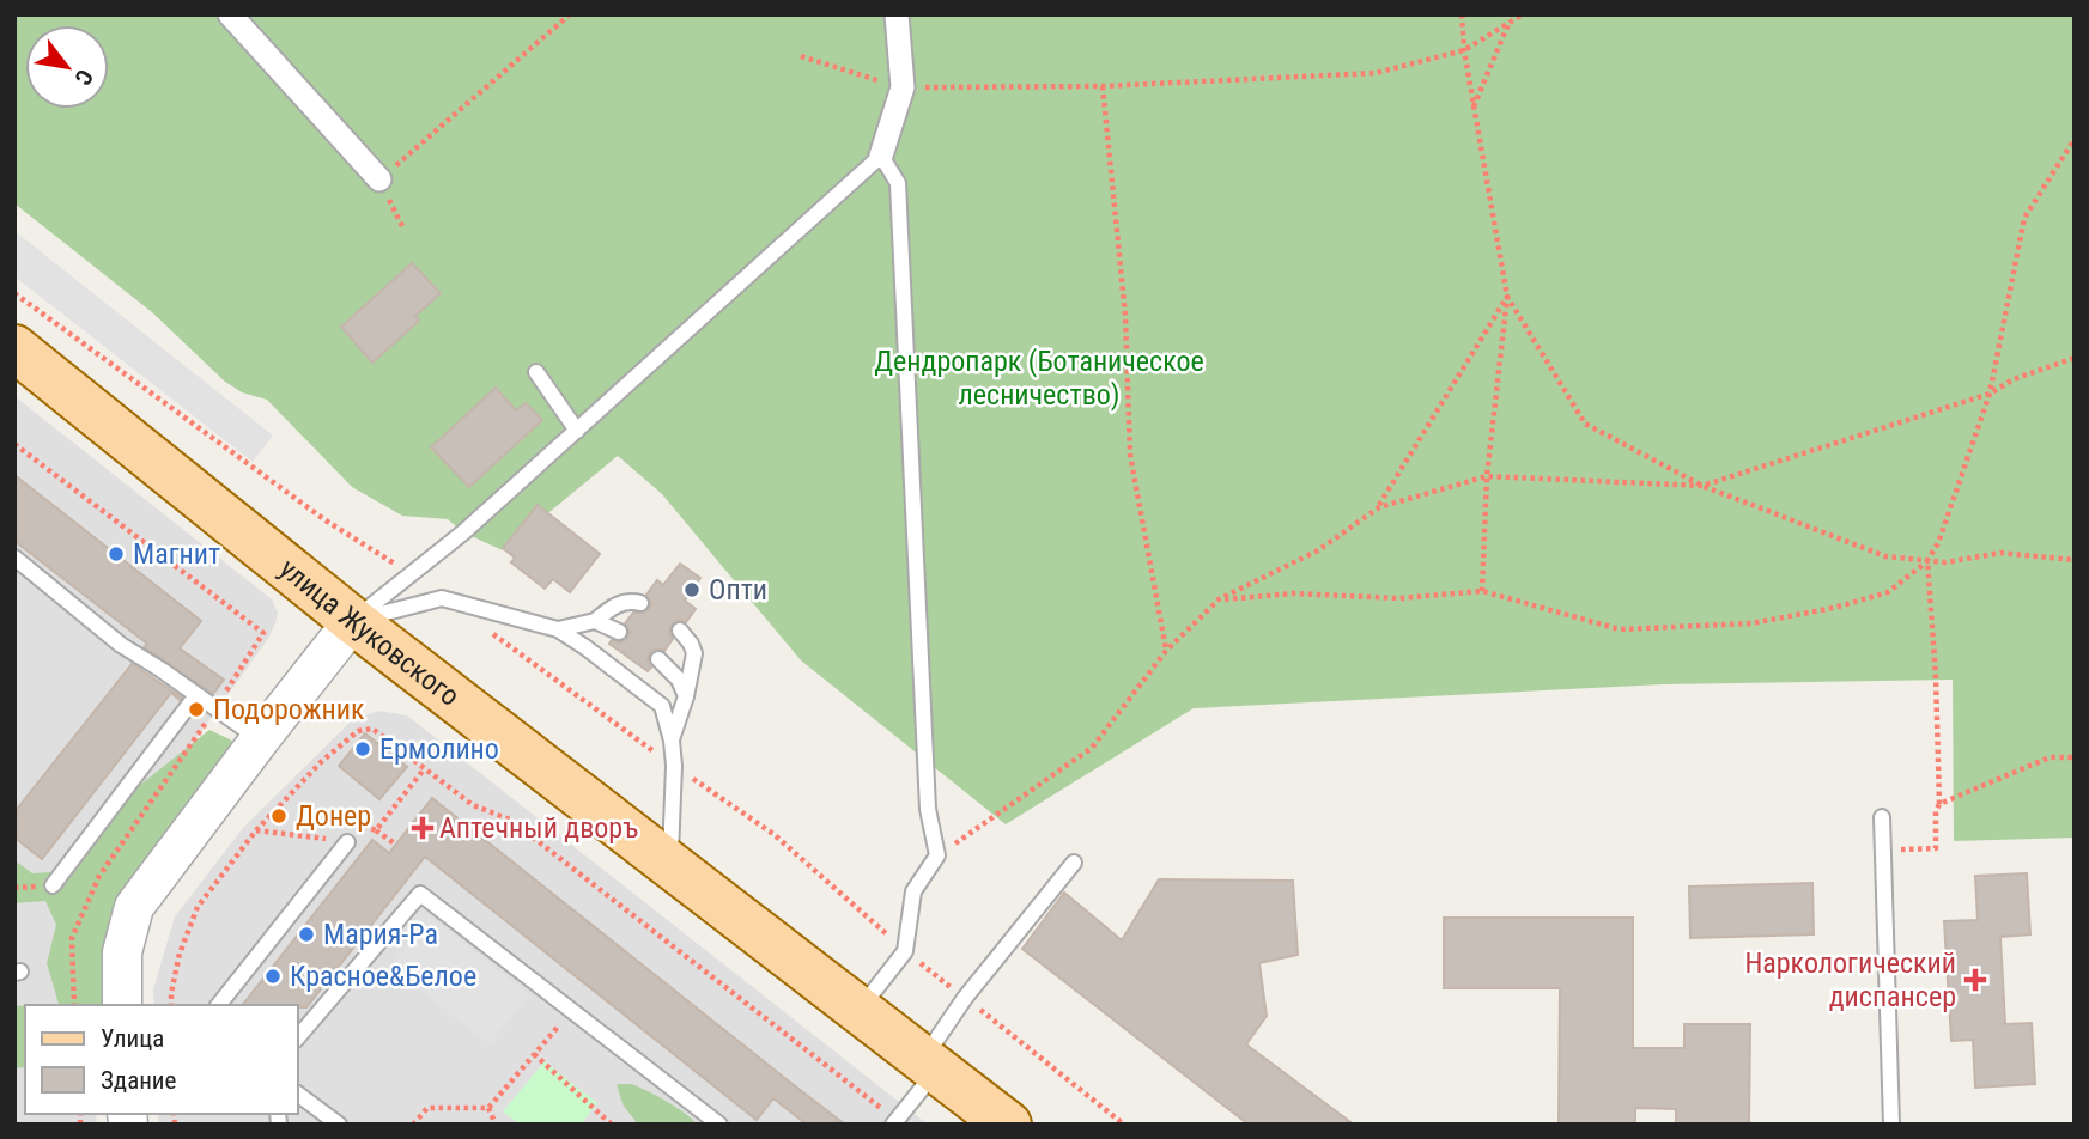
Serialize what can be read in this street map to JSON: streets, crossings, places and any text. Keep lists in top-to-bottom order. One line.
{"streets":{"main road":["улица Жуковского"]},"parks":["Дендропарк (Ботаническое лесничество)"],"places":{"other":["Магнит","Опти","Подорожник","Ермолино","Донер","Мария-Ра","Красное&Белое"],"health":["Аптечный дворъ","Наркологический диспансер"]},"legend":["Улица","Здание"],"north":"bottom right"}
